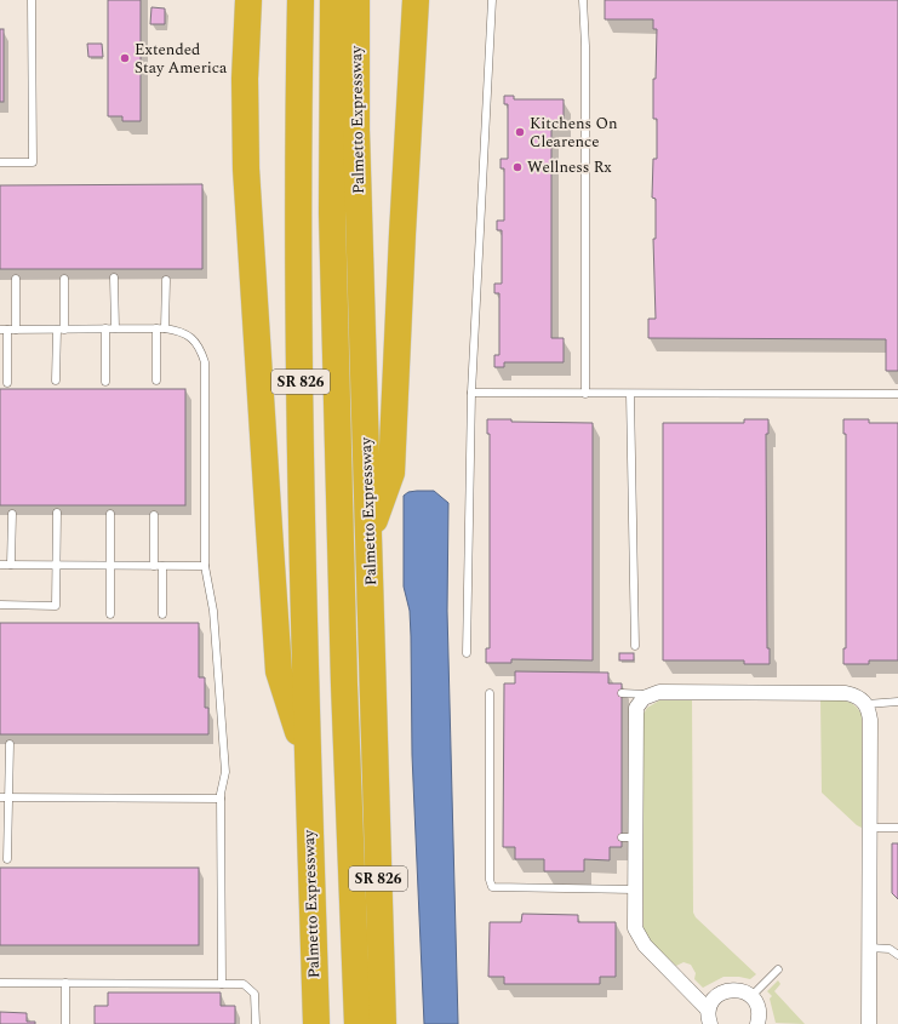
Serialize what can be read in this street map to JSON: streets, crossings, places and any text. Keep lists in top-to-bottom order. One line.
{"streets":{"highway":["Palmetto Expressway","SR 826"]},"places":["Extended Stay America","Kitchens On Clearence","Wellness Rx"]}
